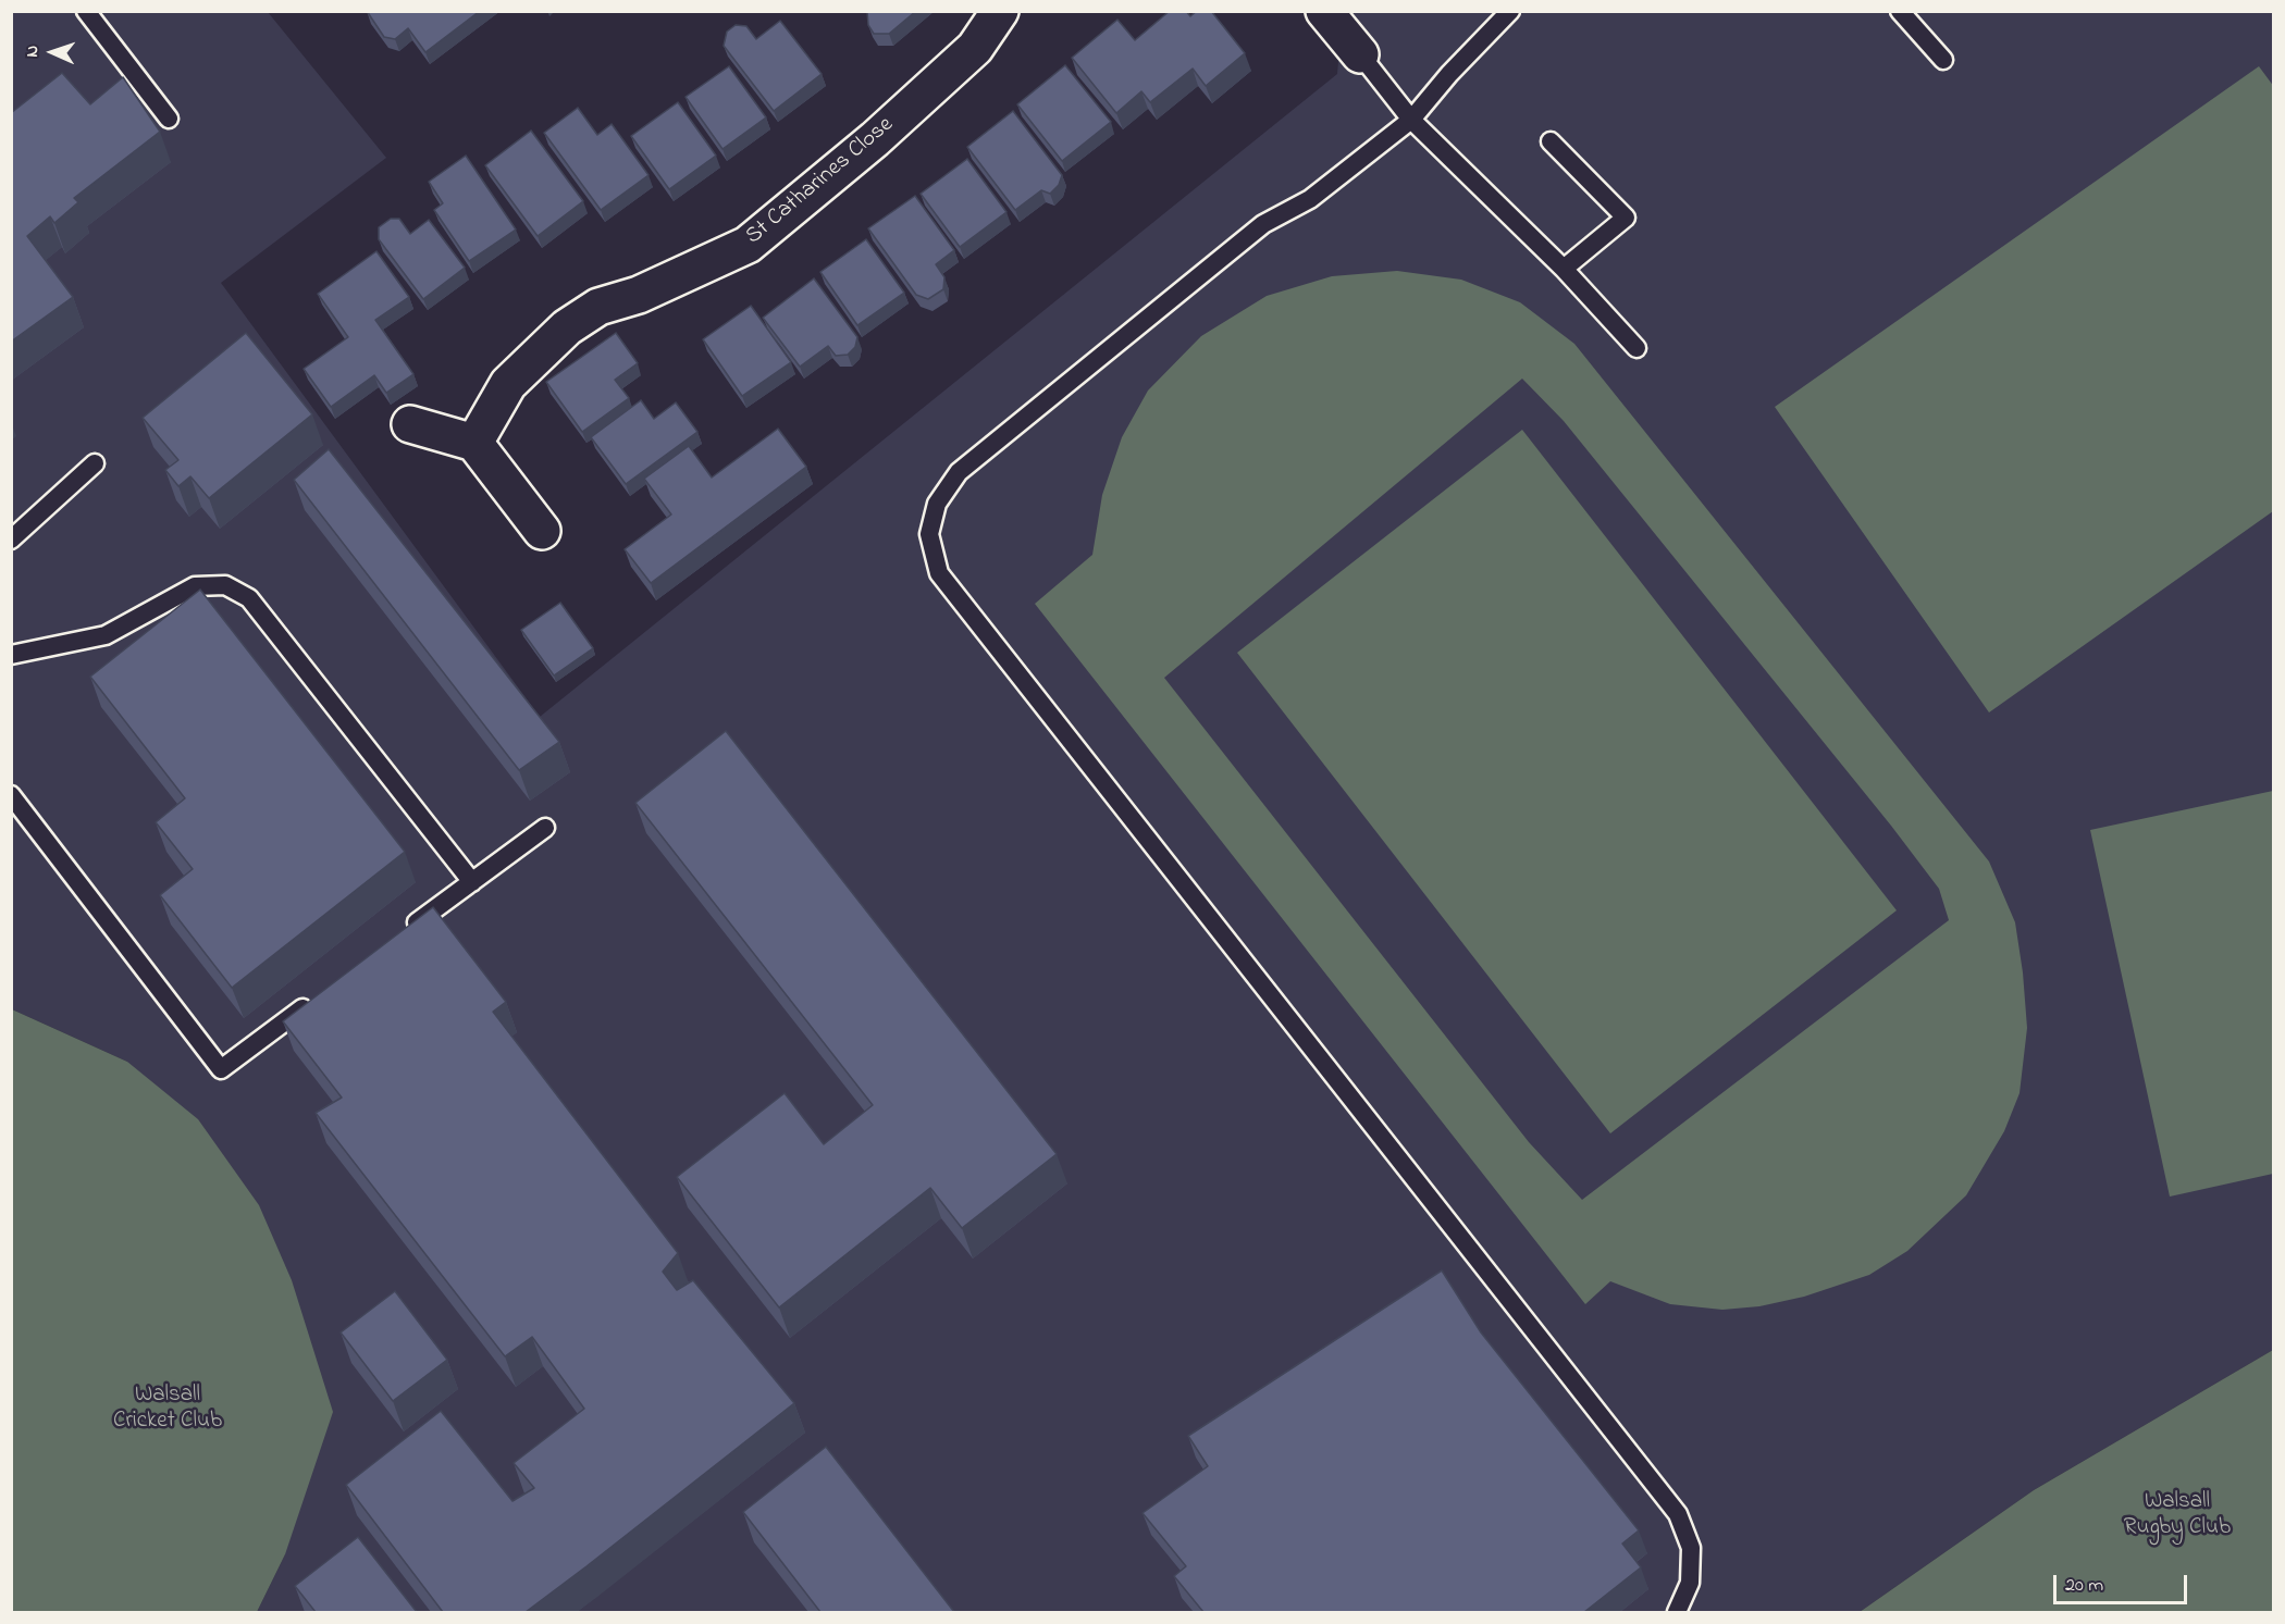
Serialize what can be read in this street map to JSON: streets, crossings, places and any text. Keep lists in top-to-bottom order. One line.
{"streets":{"street":["St Catharines Close"]},"parks":["Walsall Cricket Club","Walsall Rugby Club"],"scale_bar":"20 m","north":"left"}
